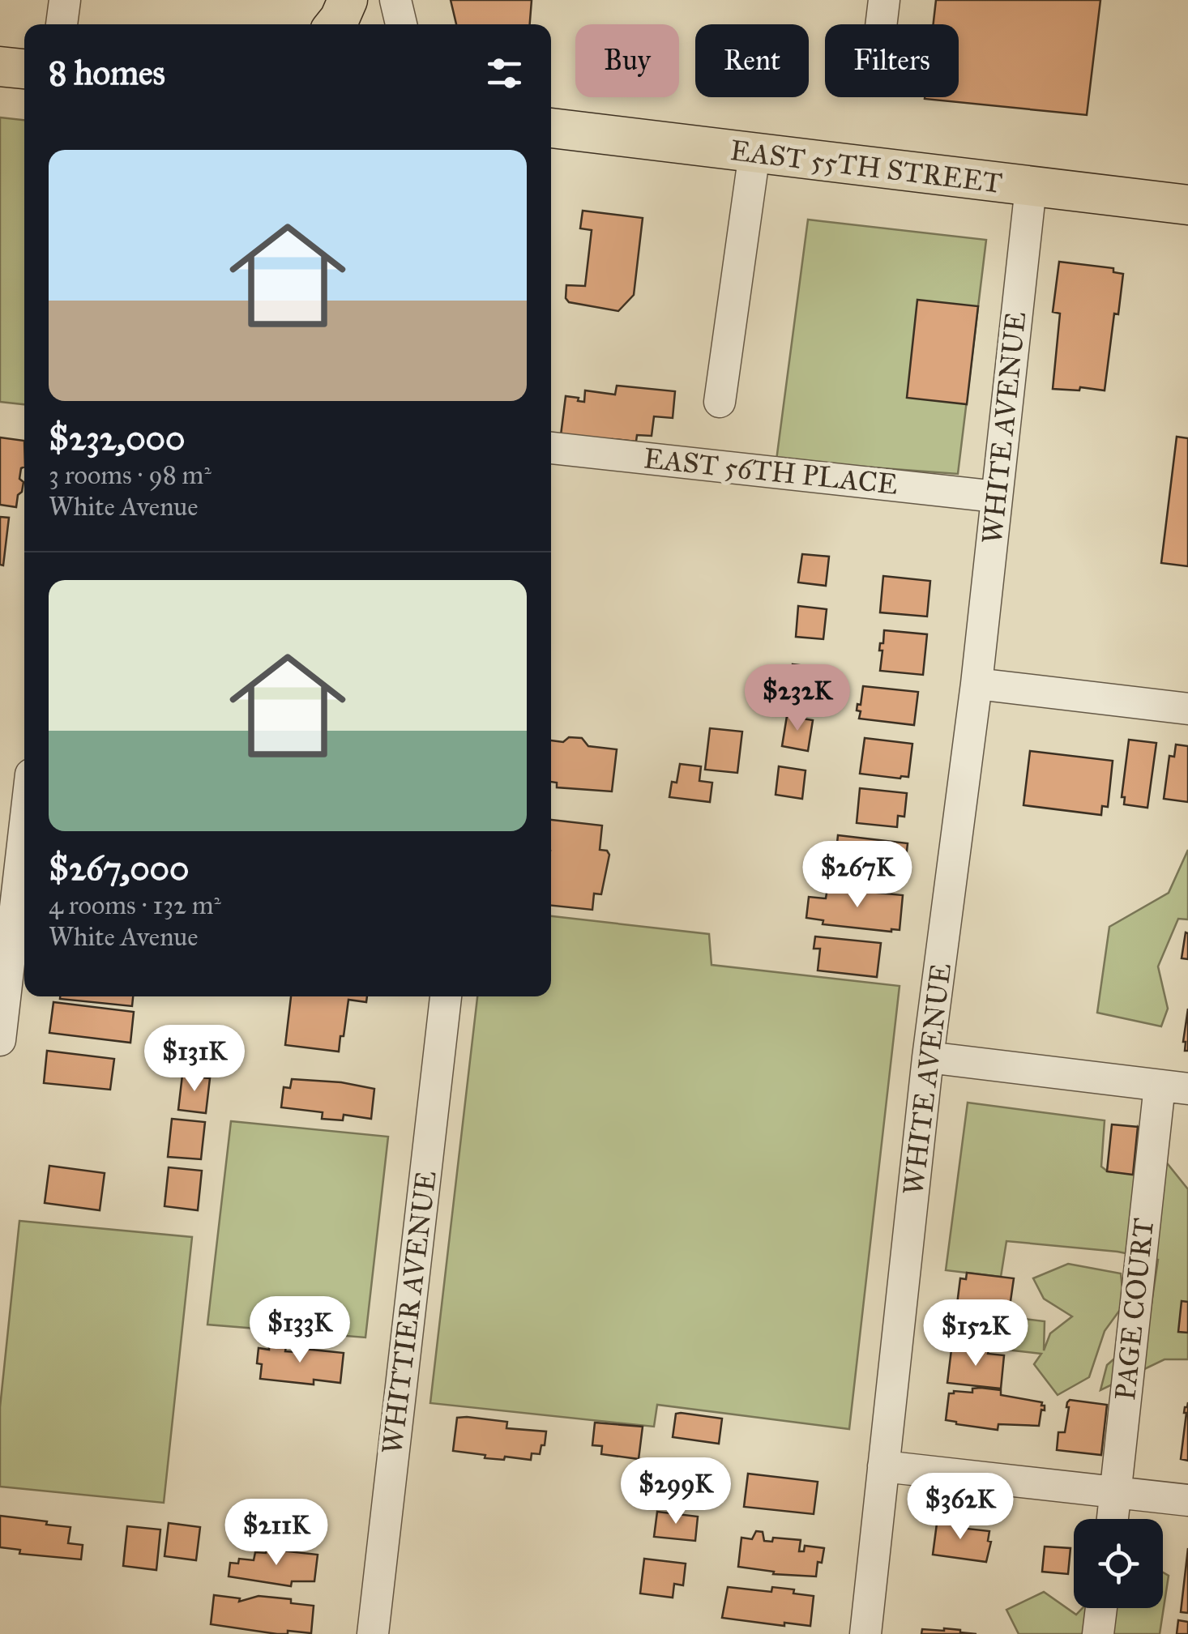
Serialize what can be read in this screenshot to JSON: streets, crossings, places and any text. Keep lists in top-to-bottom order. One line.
{"streets":{"main road":["EAST 55TH STREET"],"street":["WHITE AVENUE","EAST 56TH PLACE","PAGE COURT","WHITTIER AVENUE"]},"crossings":[["EAST 55TH STREET","WHITE AVENUE"],["WHITE AVENUE","EAST 56TH PLACE"]],"page":{"chip":["Buy","Rent","Filters"],"heading":"8 homes","list":[{"name":"$232,000","note":"3 rooms · 98 m² · White Avenue"},{"name":"$267,000","note":"4 rooms · 132 m² · White Avenue"}],"price":["$232K","$267K","$131K","$133K","$152K","$299K","$362K","$211K"]}}
